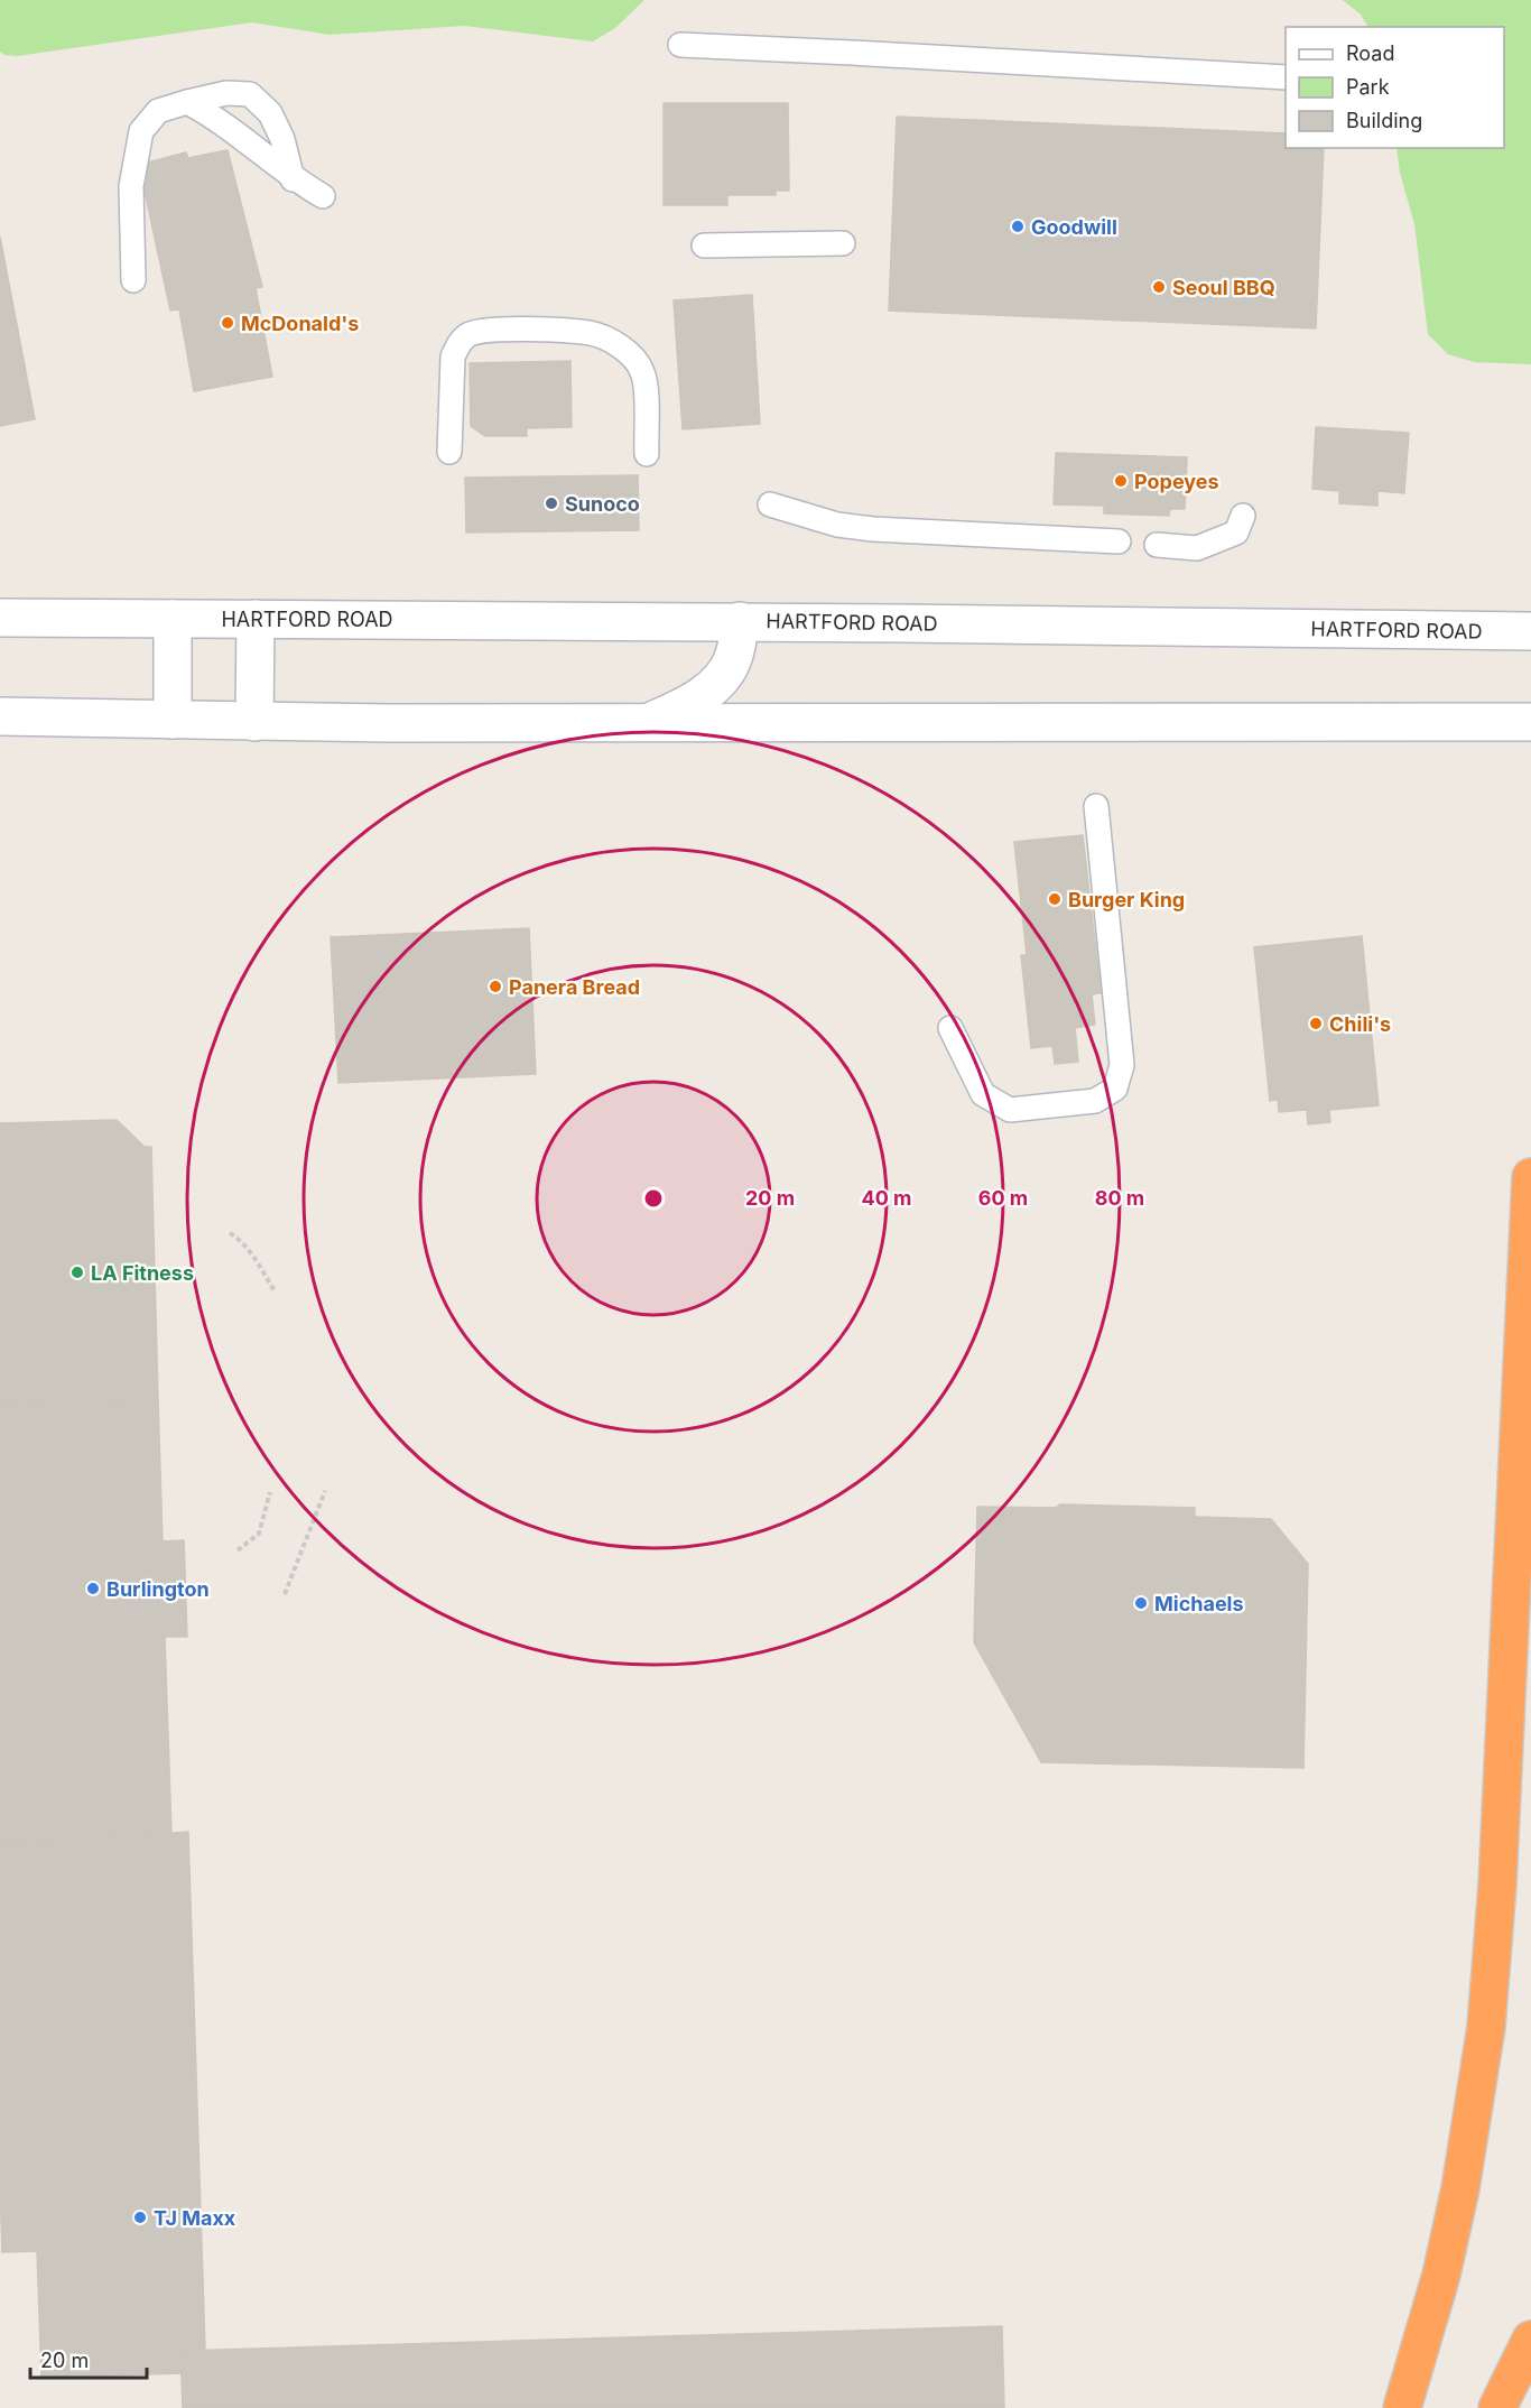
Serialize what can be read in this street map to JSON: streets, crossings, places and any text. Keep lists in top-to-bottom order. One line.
{"streets":{"main road":["HARTFORD ROAD"]},"places":["Goodwill","Seoul BBQ","McDonald's","Popeyes","Sunoco","Burger King","Panera Bread","Chili's","LA Fitness","Burlington","Michaels","TJ Maxx"],"legend":["Road","Park","Building"],"scale_bar":"20 m","rings":["20 m","40 m","60 m","80 m"]}
